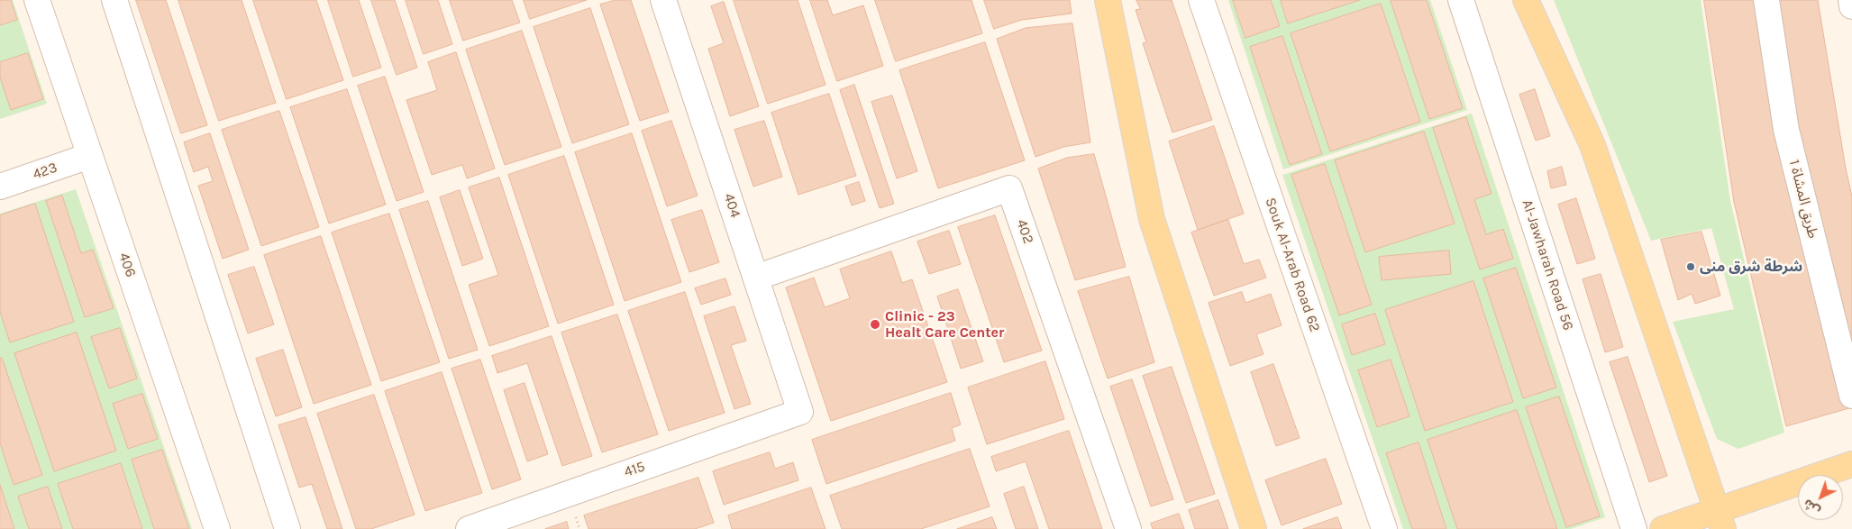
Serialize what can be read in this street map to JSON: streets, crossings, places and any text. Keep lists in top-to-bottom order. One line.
{"streets":{"street":["423","طريق المشاة 1","404","402","406","Souk Al-Arab Road 62","Al-Jawharah Road 56","415"]},"crossings":[["423","406"],["404","402"],["404","415"]],"places":["شرطة شرق منى","Clinic - 23 Healt Care Center"],"north":"bottom left"}
